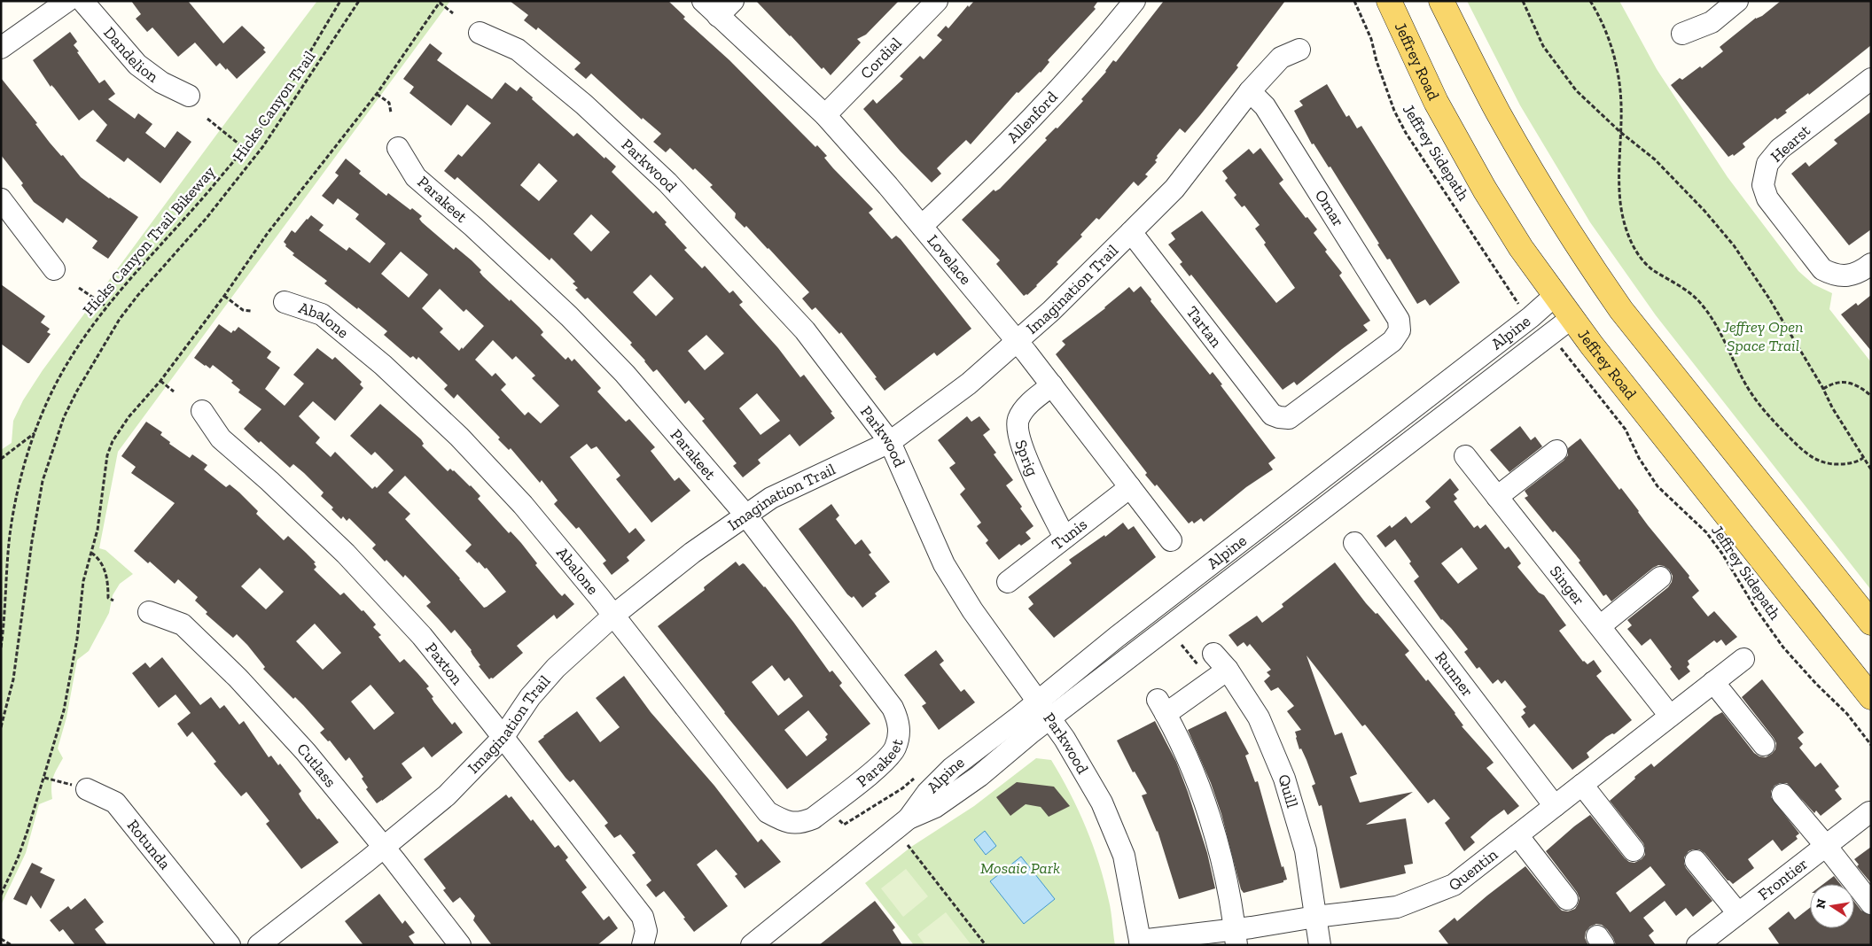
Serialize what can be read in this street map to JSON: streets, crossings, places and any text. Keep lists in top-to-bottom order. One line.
{"streets":{"main road":["Jeffrey Road"],"street":["Dandelion","Cordial","Allenford","Hearst","Parkwood","Parakeet","Omar","Lovelace","Imagination Trail","Abalone","Tartan","Alpine","Sprig","Tunis","Singer","Paxton","Runner","Cutlass","Quill","Rotunda","Quentin","Frontier"],"path":["Hicks Canyon Trail","Jeffrey Sidepath","Hicks Canyon Trail Bikeway"]},"crossings":[["Cordial","Lovelace"],["Jeffrey Road","Alpine"],["Allenford","Lovelace"],["Parkwood","Imagination Trail"],["Parkwood","Alpine"],["Parkwood","Quentin"],["Parakeet","Imagination Trail"],["Parakeet","Abalone"],["Omar","Imagination Trail"],["Omar","Tartan"],["Lovelace","Imagination Trail"],["Lovelace","Sprig"],["Lovelace","Tunis"],["Imagination Trail","Abalone"],["Imagination Trail","Tartan"],["Imagination Trail","Paxton"],["Imagination Trail","Cutlass"],["Sprig","Tunis"],["Singer","Quentin"],["Runner","Quentin"],["Quill","Quentin"]],"parks":["Jeffrey Open Space Trail","Mosaic Park"],"north":"left"}
